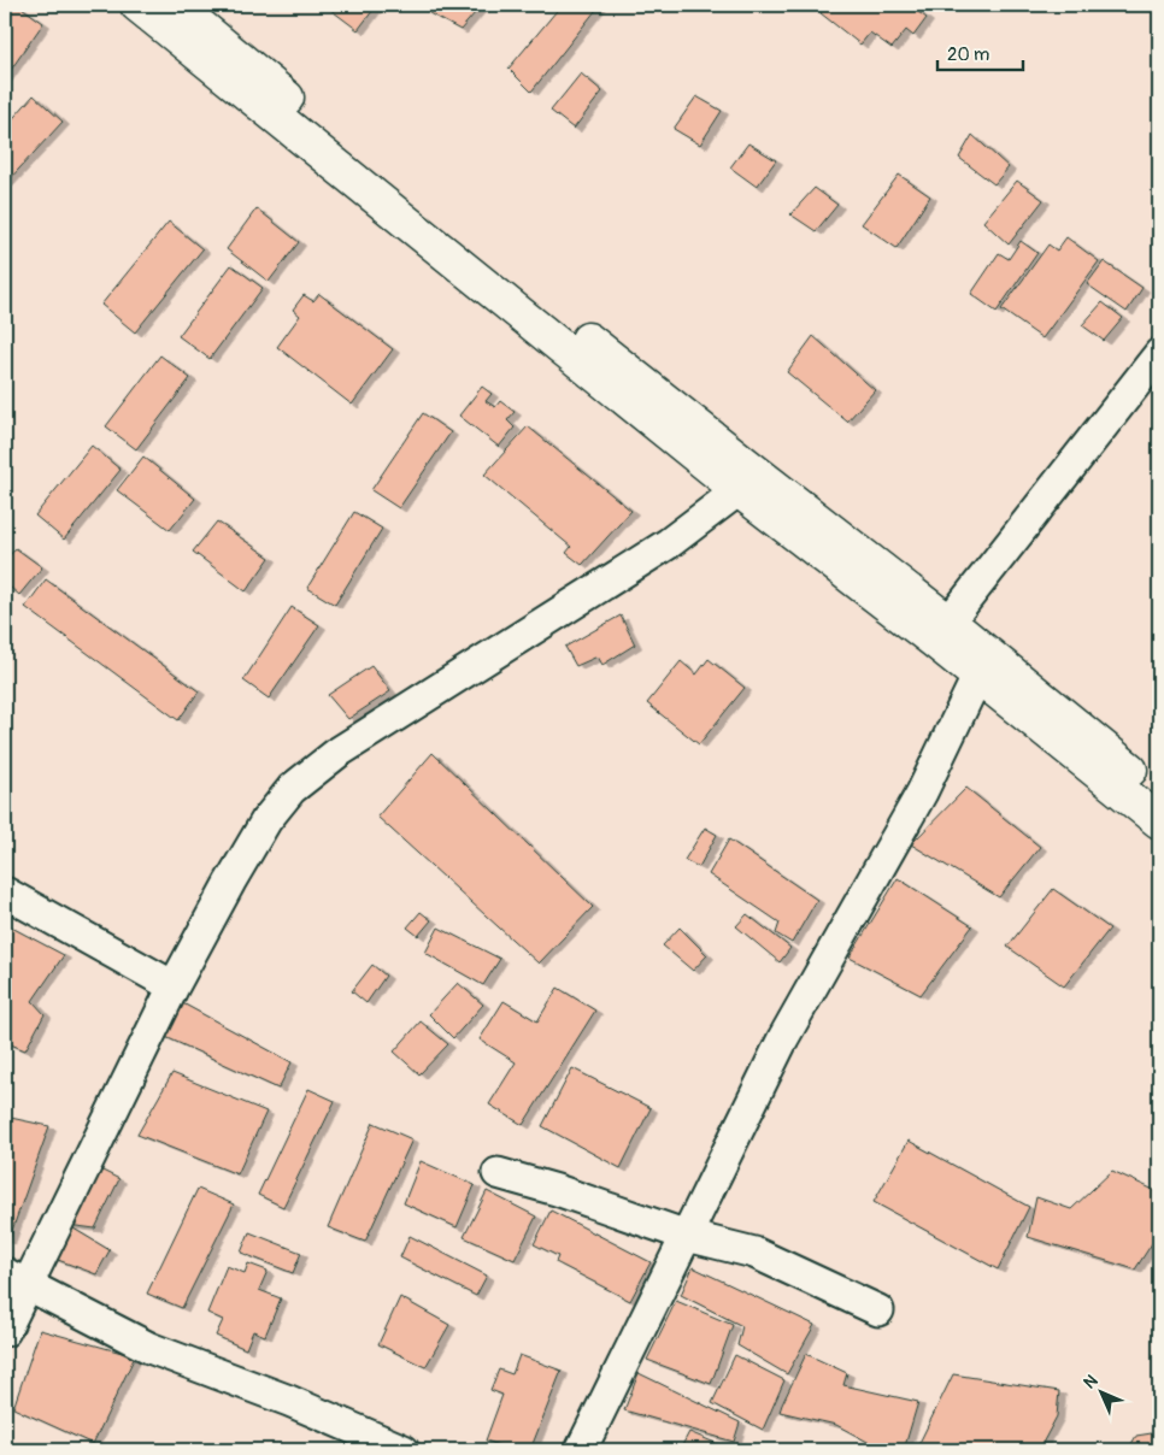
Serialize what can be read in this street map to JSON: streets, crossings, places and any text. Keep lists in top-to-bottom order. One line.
{"scale_bar":"20 m","north":"top left"}
